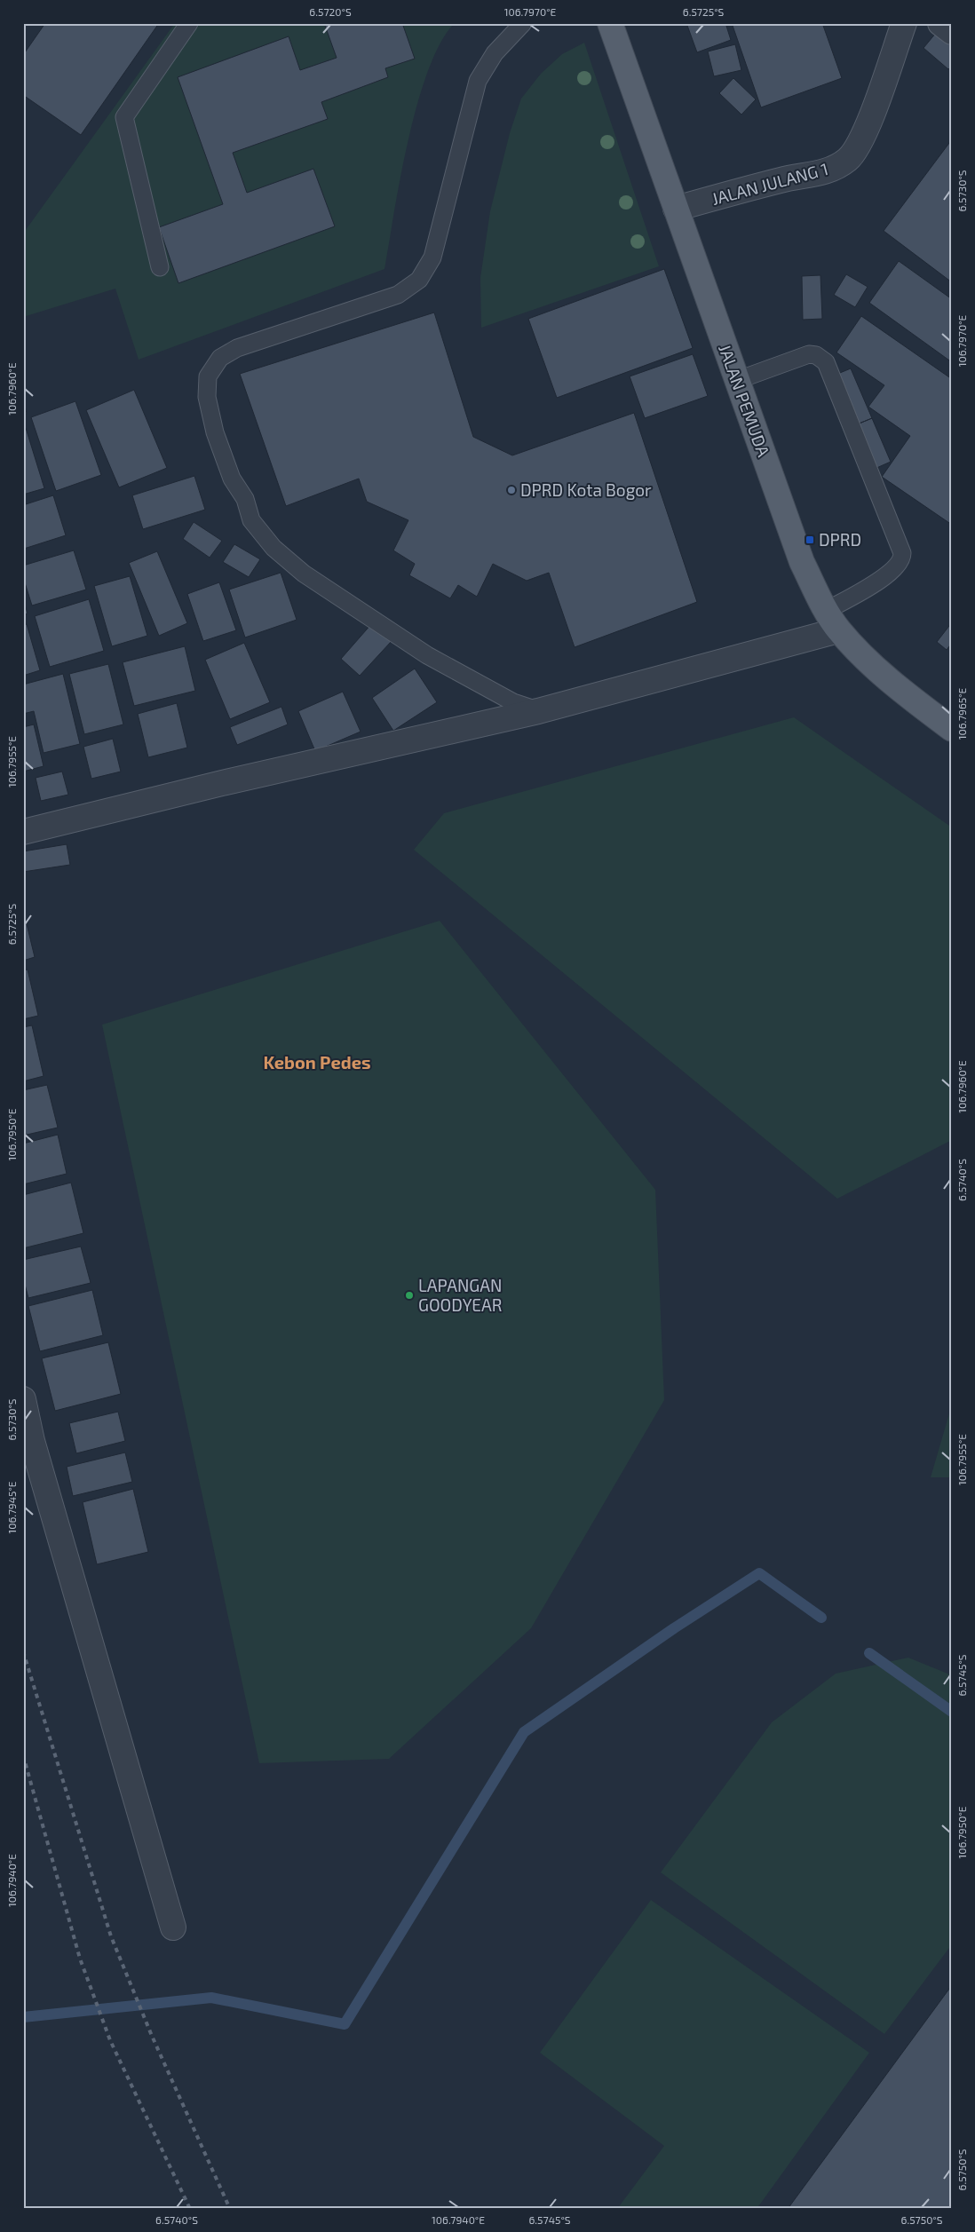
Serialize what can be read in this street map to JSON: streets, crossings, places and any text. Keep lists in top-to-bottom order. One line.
{"streets":{"main road":["JALAN PEMUDA"],"street":["JALAN JULANG 1"]},"crossings":[["JALAN JULANG 1","JALAN PEMUDA"]],"districts":["Kebon Pedes"],"places":{"other":["DPRD Kota Bogor","LAPANGAN GOODYEAR"],"transit":["DPRD"]},"coordinates":["6.5720°S","106.7970°E","6.5725°S","6.5730°S","106.7960°E","106.7965°E","106.7955°E","106.7950°E","6.5740°S","106.7945°E","6.5745°S","106.7940°E","6.5750°S"]}
